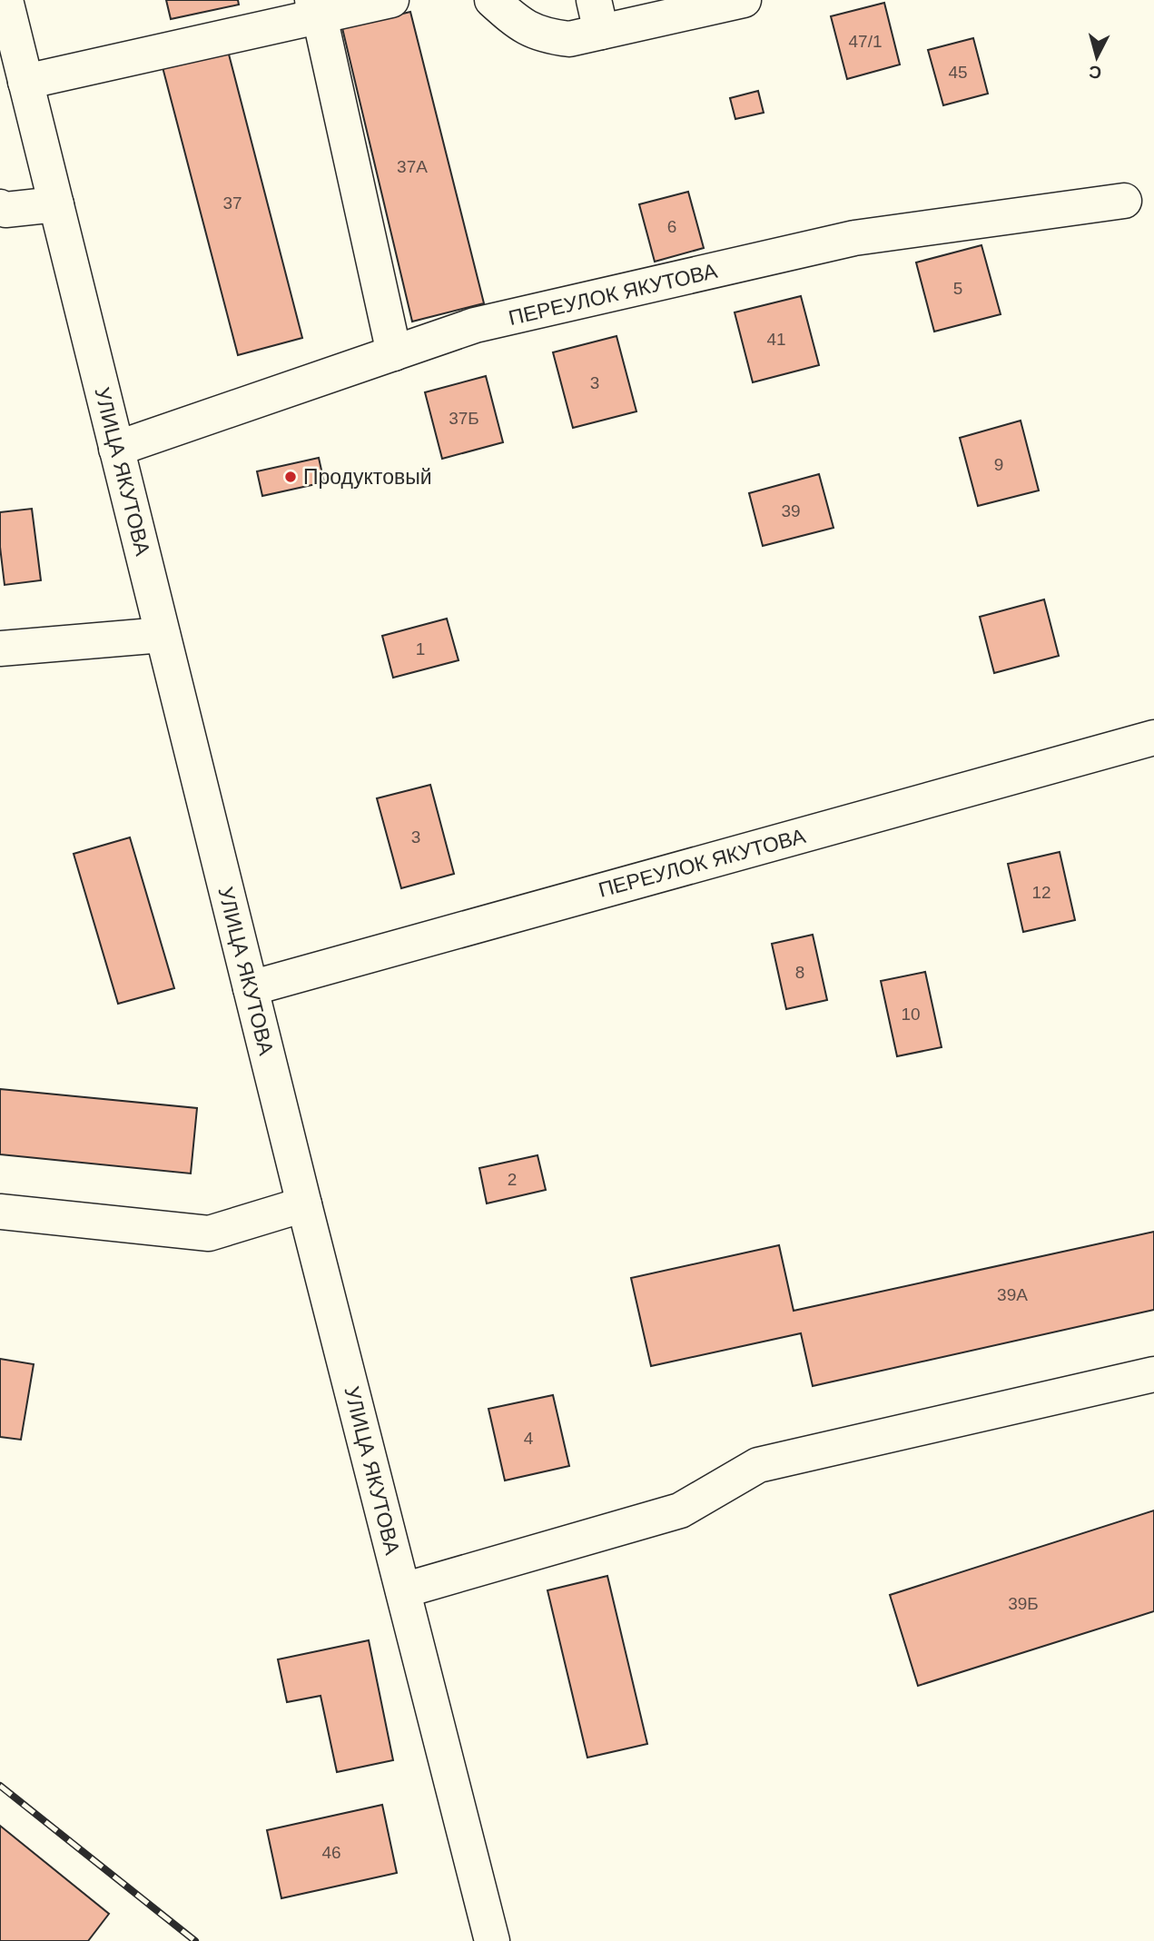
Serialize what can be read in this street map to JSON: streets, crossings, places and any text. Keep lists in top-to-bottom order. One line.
{"streets":{"street":["ПЕРЕУЛОК ЯКУТОВА","УЛИЦА ЯКУТОВА"]},"crossings":[["ПЕРЕУЛОК ЯКУТОВА","УЛИЦА ЯКУТОВА"]],"places":["Продуктовый"],"house_numbers":["47/1","45","37А","37","6","5","41","3","37Б","9","39","1","3","12","8","10","2","39А","4","39Б","46"],"north":"bottom"}
